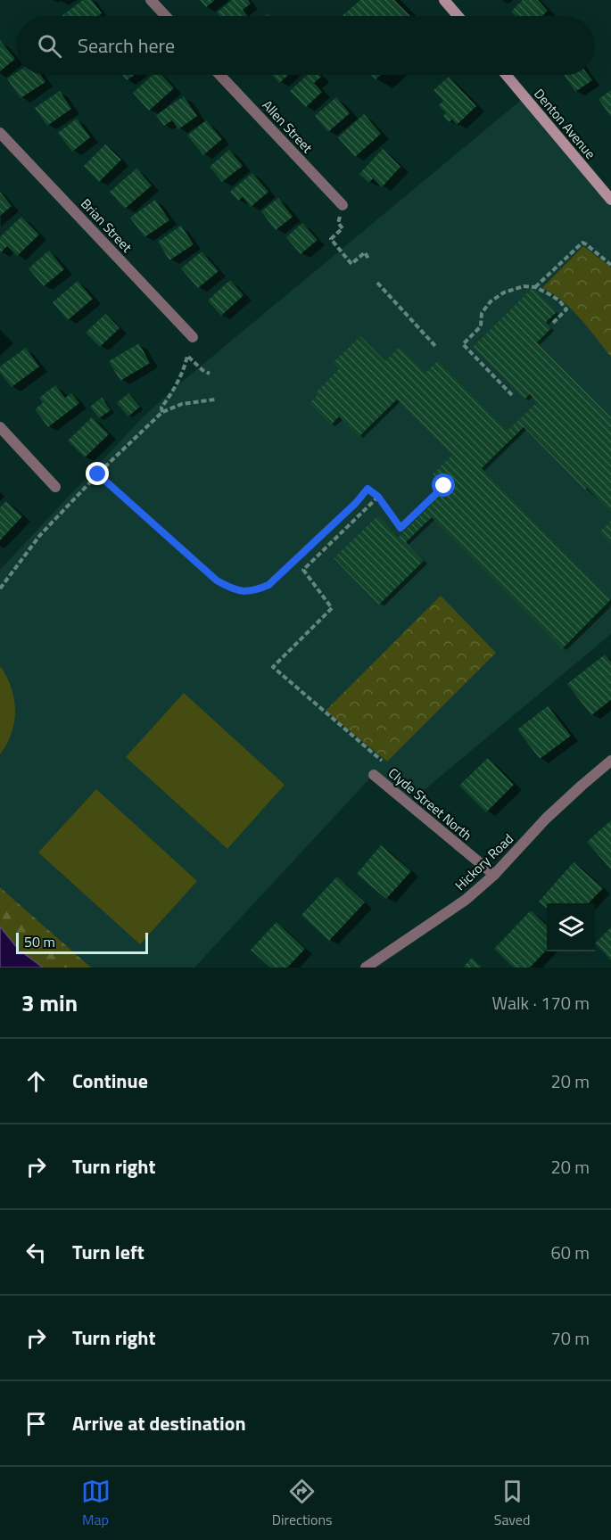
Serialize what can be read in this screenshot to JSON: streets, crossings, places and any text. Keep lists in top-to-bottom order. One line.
{"streets":{"street":["Denton Avenue","Allen Street","Brian Street","Clyde Street North","Hickory Road"]},"crossings":[["Clyde Street North","Hickory Road"]],"scale_bar":"50 m","page":{"search":"Search here","scale":"50 m","heading":["3 min","Walk · 170 m"],"list":[["Continue","20 m"],["Turn right","20 m"],["Turn left","60 m"],["Turn right","70 m"],"Arrive at destination"],"nav":["Map","Directions","Saved"]}}
